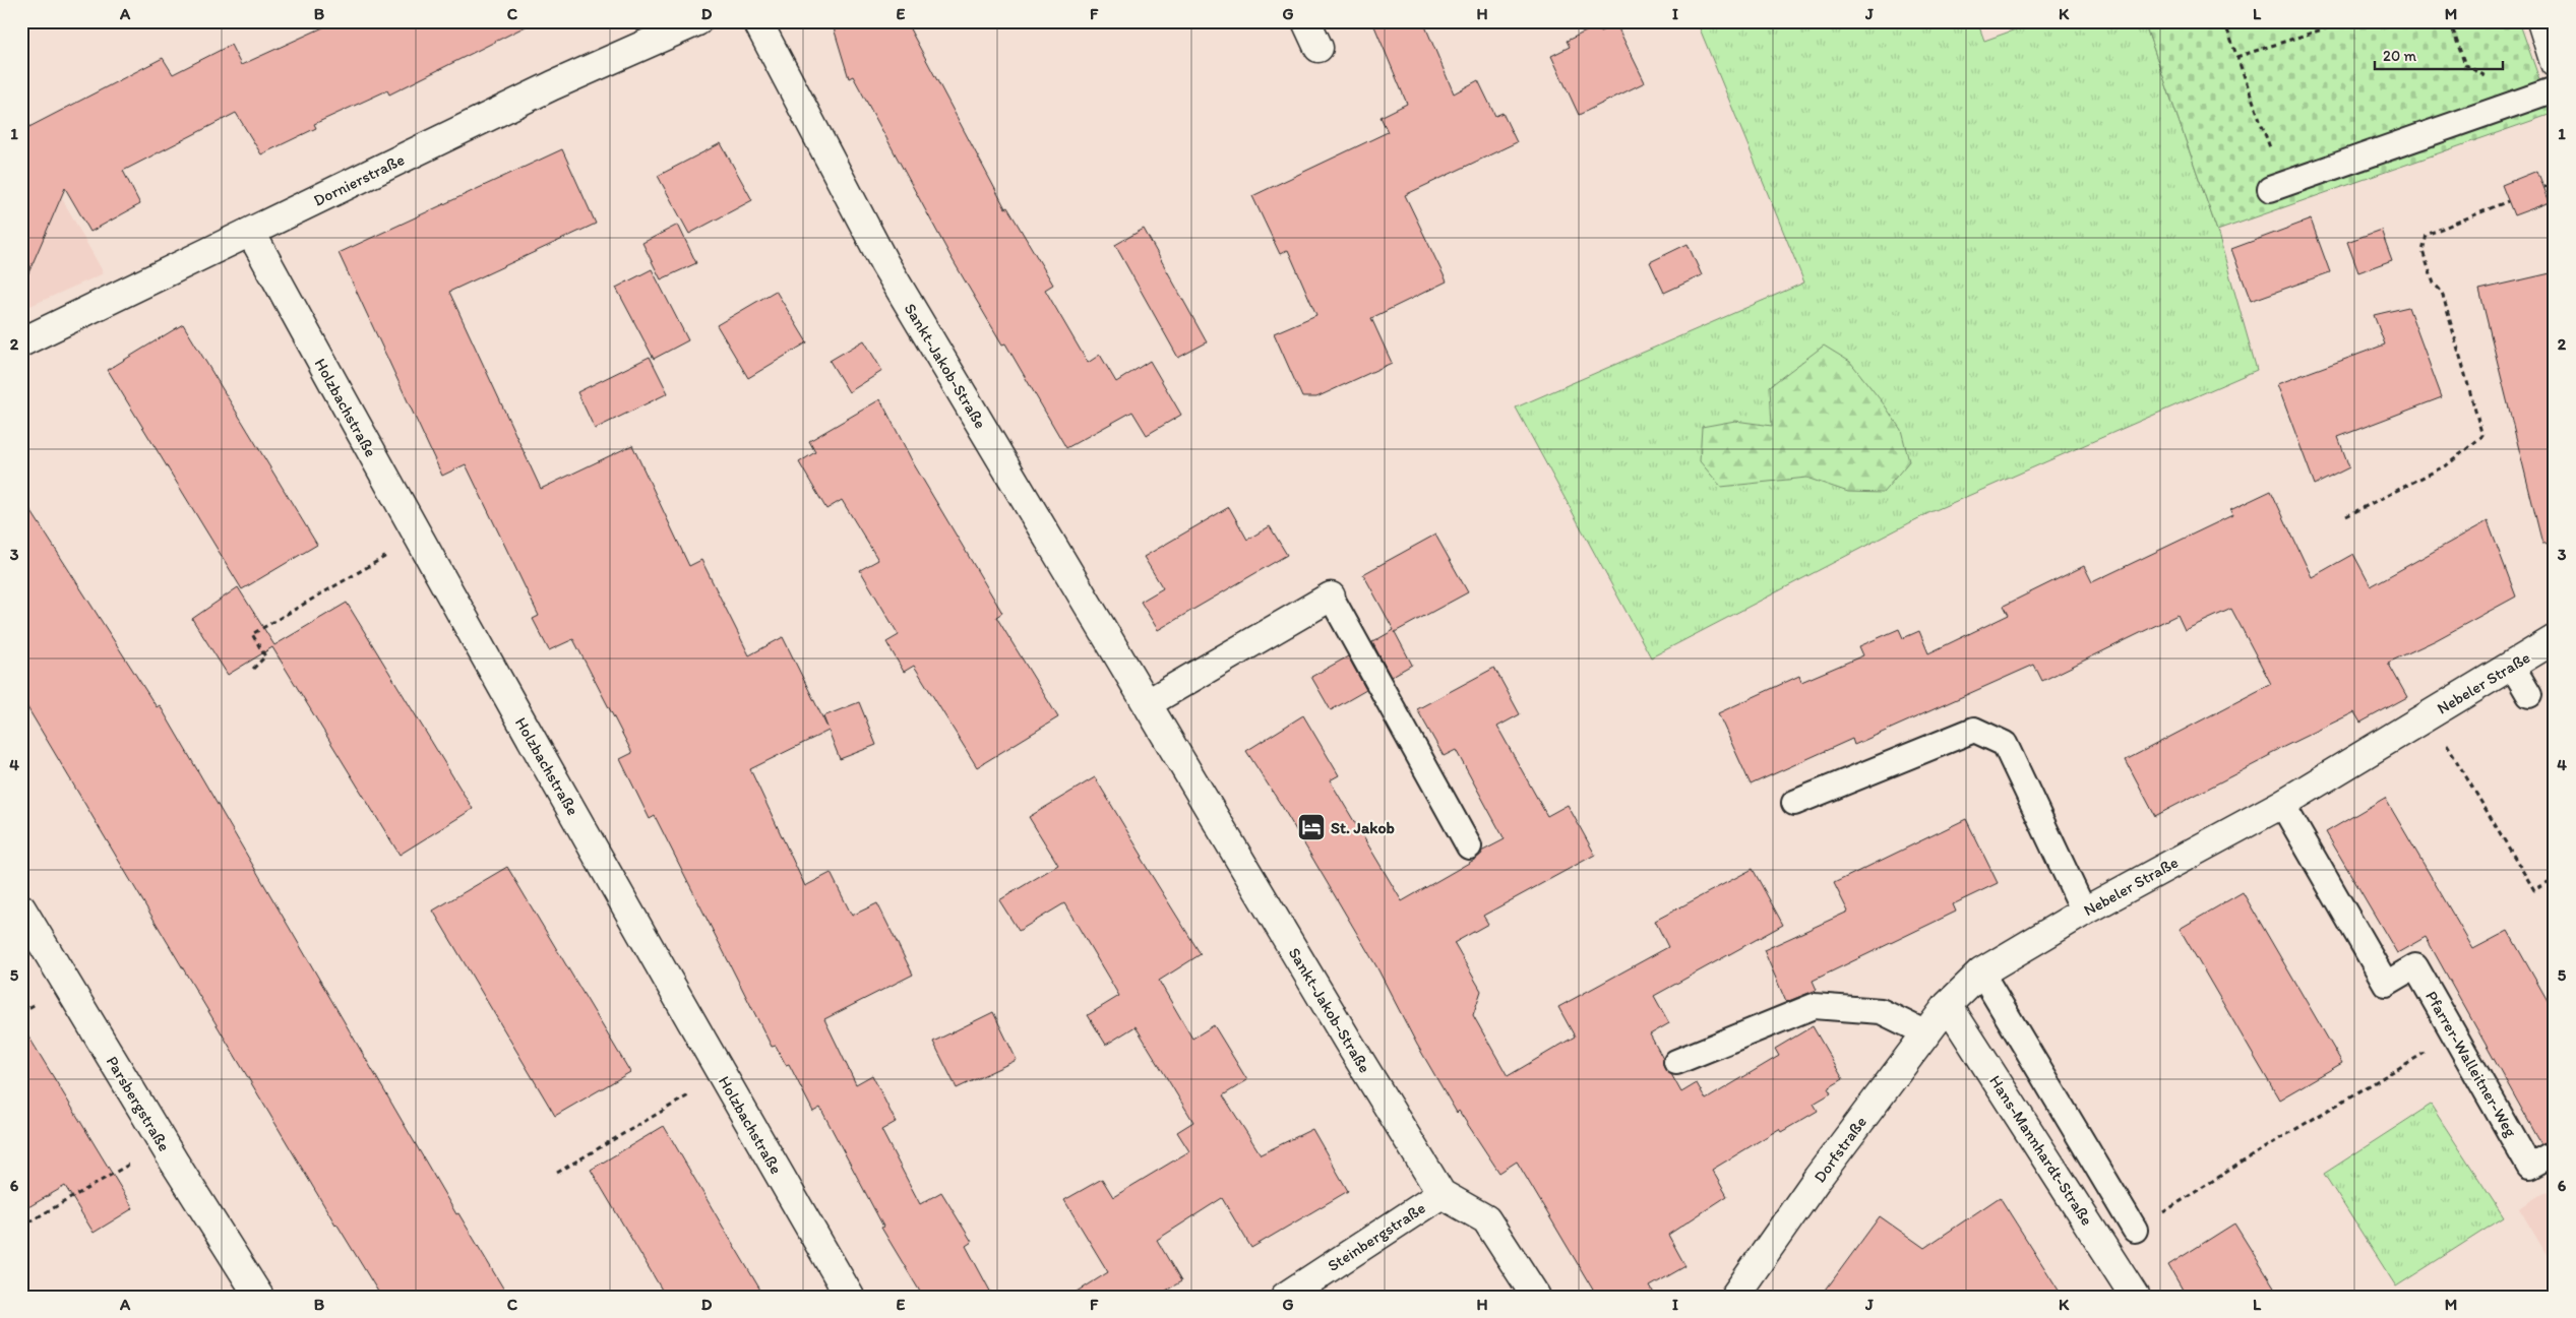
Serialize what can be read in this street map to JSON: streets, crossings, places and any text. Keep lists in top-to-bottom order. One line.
{"streets":{"street":["Dornierstraße","Sankt-Jakob-Straße","Holzbachstraße","Nebeler Straße","Parsbergstraße","Dorfstraße","Hans-Mannhardt-Straße","Steinbergstraße"],"lane":["Pfarrer-Walleitner-Weg"]},"crossings":[["Dornierstraße","Holzbachstraße"],["Sankt-Jakob-Straße","Steinbergstraße"],["Nebeler Straße","Pfarrer-Walleitner-Weg"],["Nebeler Straße","Dorfstraße"],["Nebeler Straße","Hans-Mannhardt-Straße"],["Dorfstraße","Hans-Mannhardt-Straße"]],"places":{"hotel":["St. Jakob"]},"scale_bar":"20 m","grid":{"columns":["A","B","C","D","E","F","G","H","I","J","K","L","M"],"rows":["1","2","3","4","5","6"]}}
